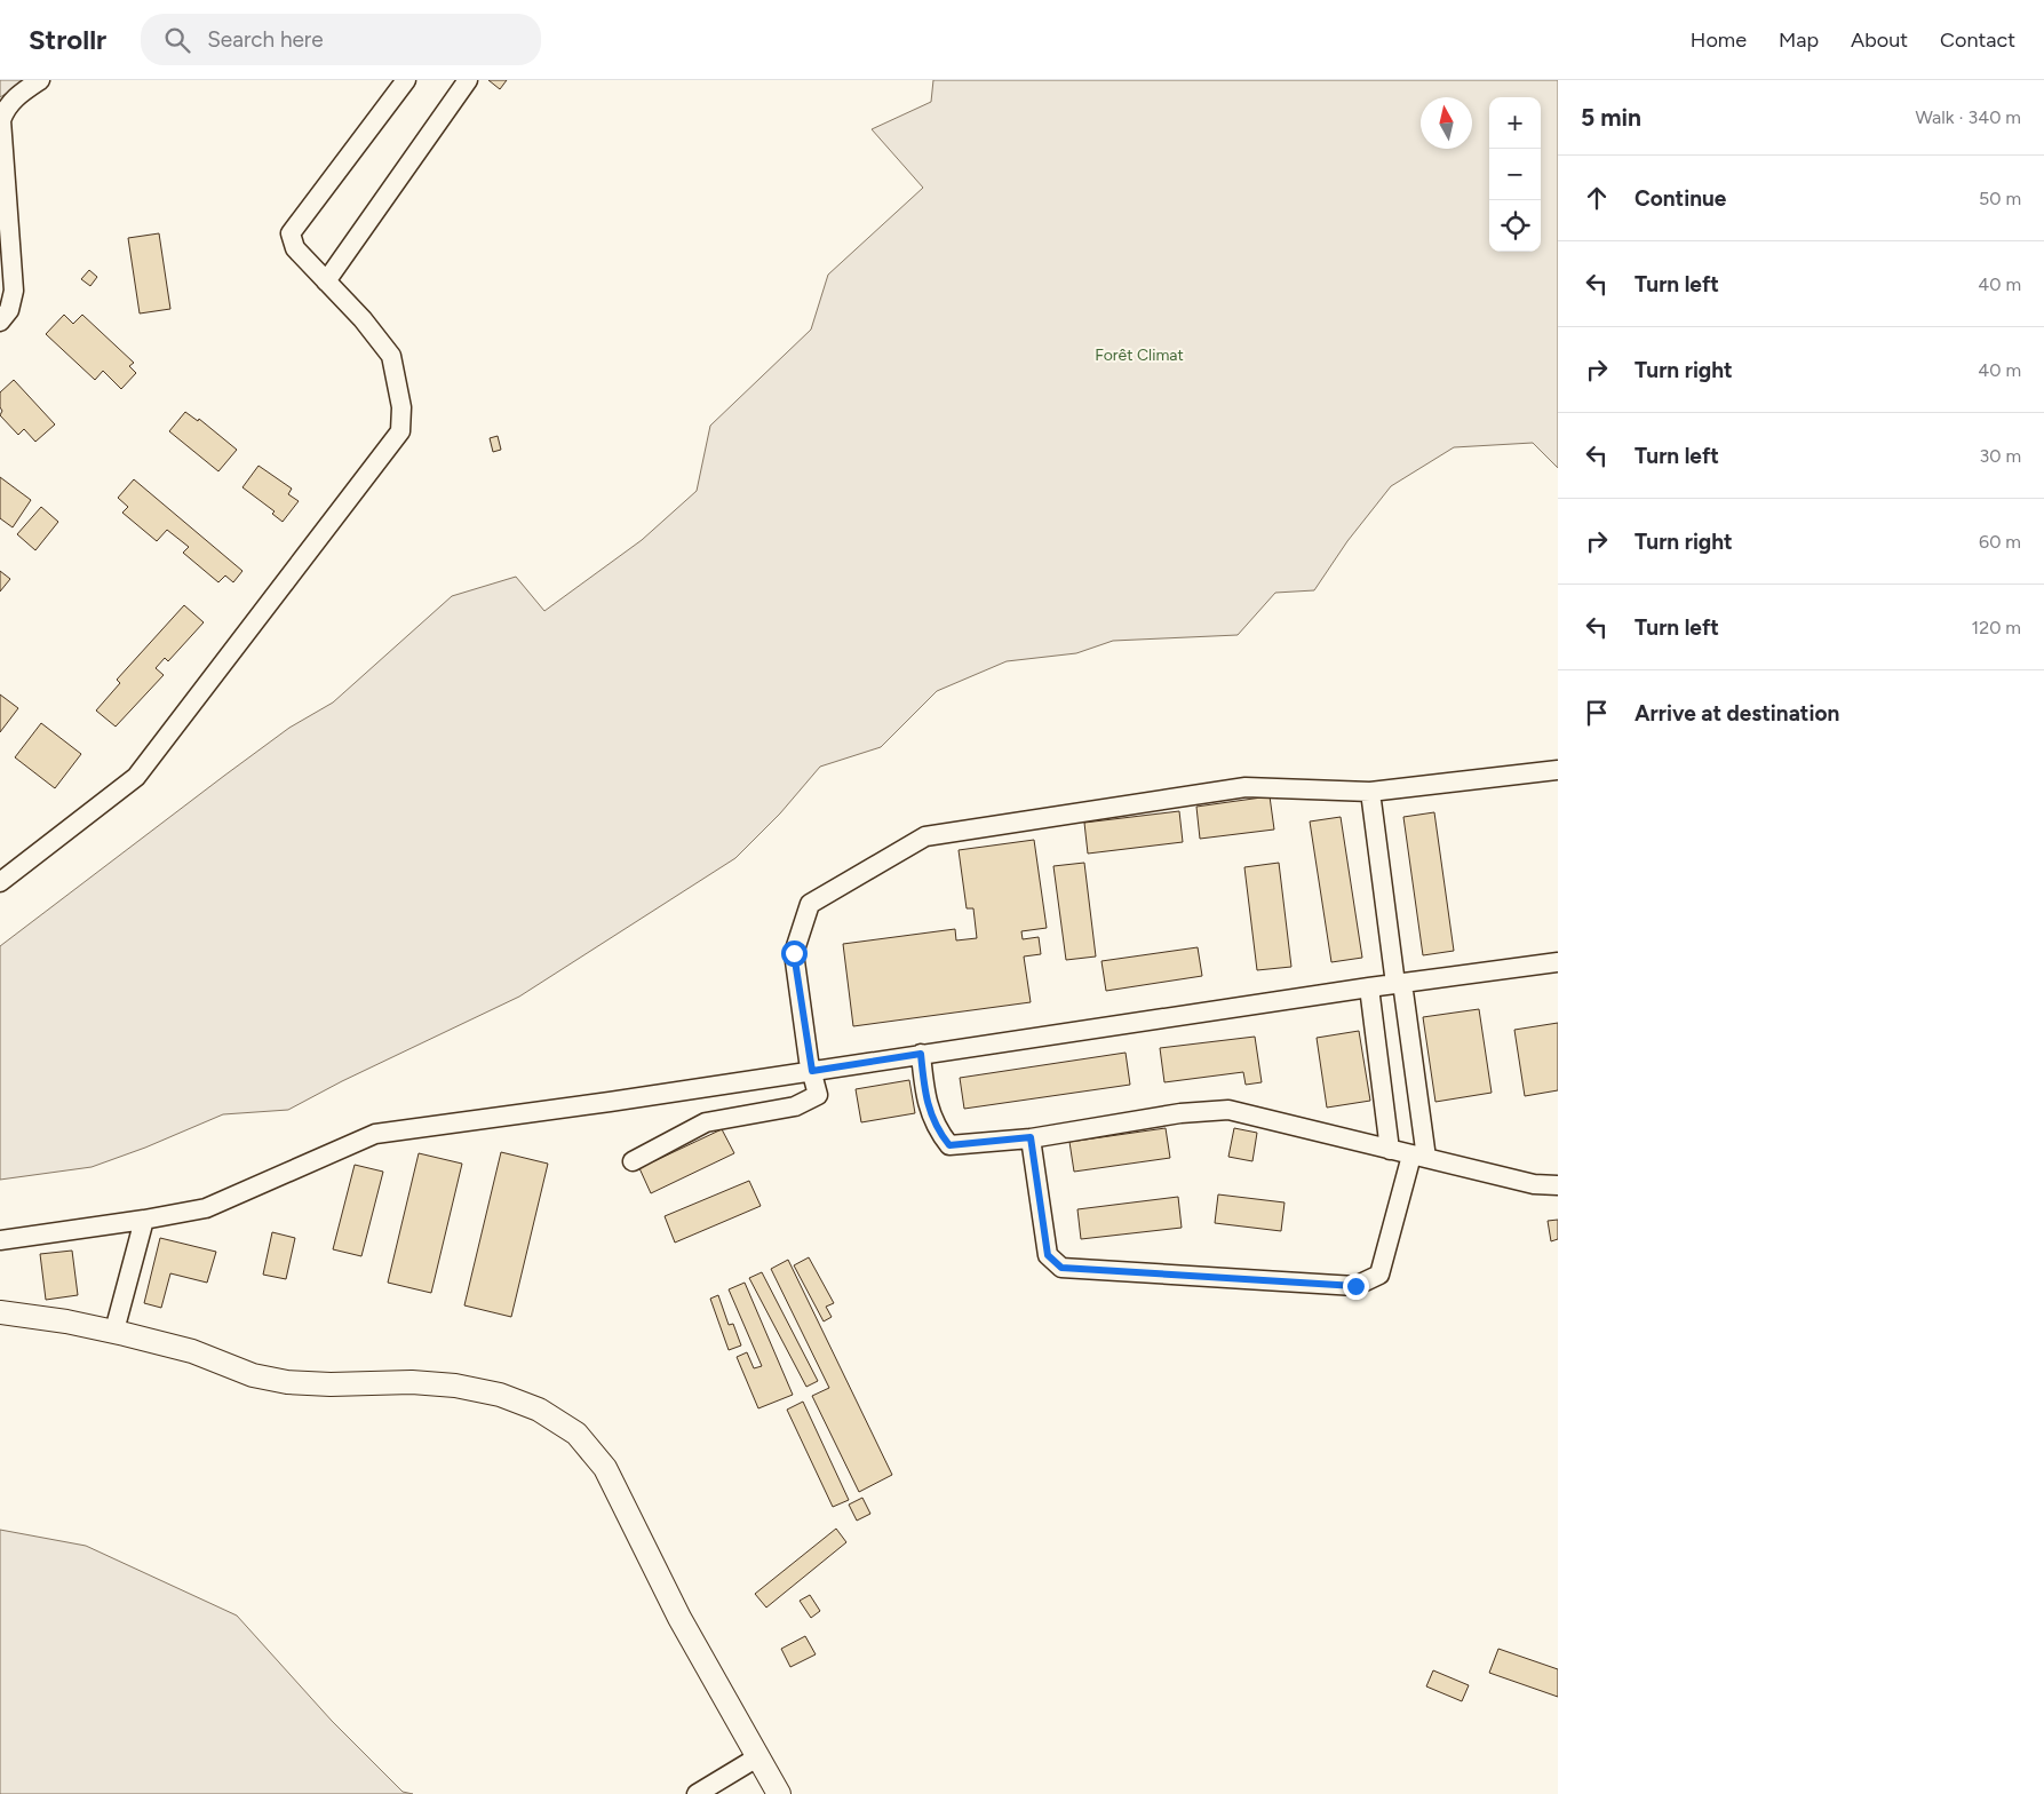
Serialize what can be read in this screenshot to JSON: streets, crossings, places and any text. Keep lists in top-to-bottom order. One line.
{"parks":["Forêt Climat"],"north":"top","page":{"header":"Strollr","search":"Search here","nav":["Home","Map","About","Contact"],"heading":["5 min","Walk · 340 m"],"map_buttons":["+","−"],"list":[["Continue","50 m"],["Turn left","40 m"],["Turn right","40 m"],["Turn left","30 m"],["Turn right","60 m"],["Turn left","120 m"],"Arrive at destination"]}}
